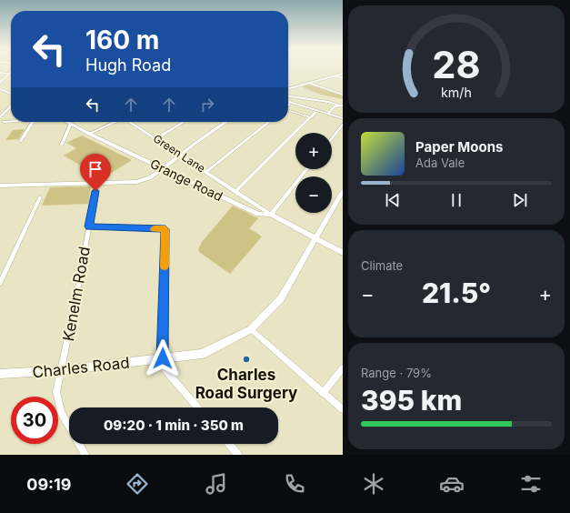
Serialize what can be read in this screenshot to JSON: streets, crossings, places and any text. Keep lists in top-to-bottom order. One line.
{"streets":{"street":["Green Lane","Grange Road","Kenelm Road","Charles Road"]},"crossings":[["Green Lane","Grange Road"],["Grange Road","Charles Road"],["Kenelm Road","Charles Road"]],"places":["Charles Road Surgery"],"page":{"turn":["160 m","Hugh Road"],"song":["Paper Moons","Ada Vale"],"map_buttons":["+","−"],"tile":["Climate",["Range · 79%","395 km"]],"heat":["−","21.5°","+"],"limit":"30","trip":"09:20 · 1 min · 350 m","tabs":"09:19","gauge":["28","km/h"]}}
